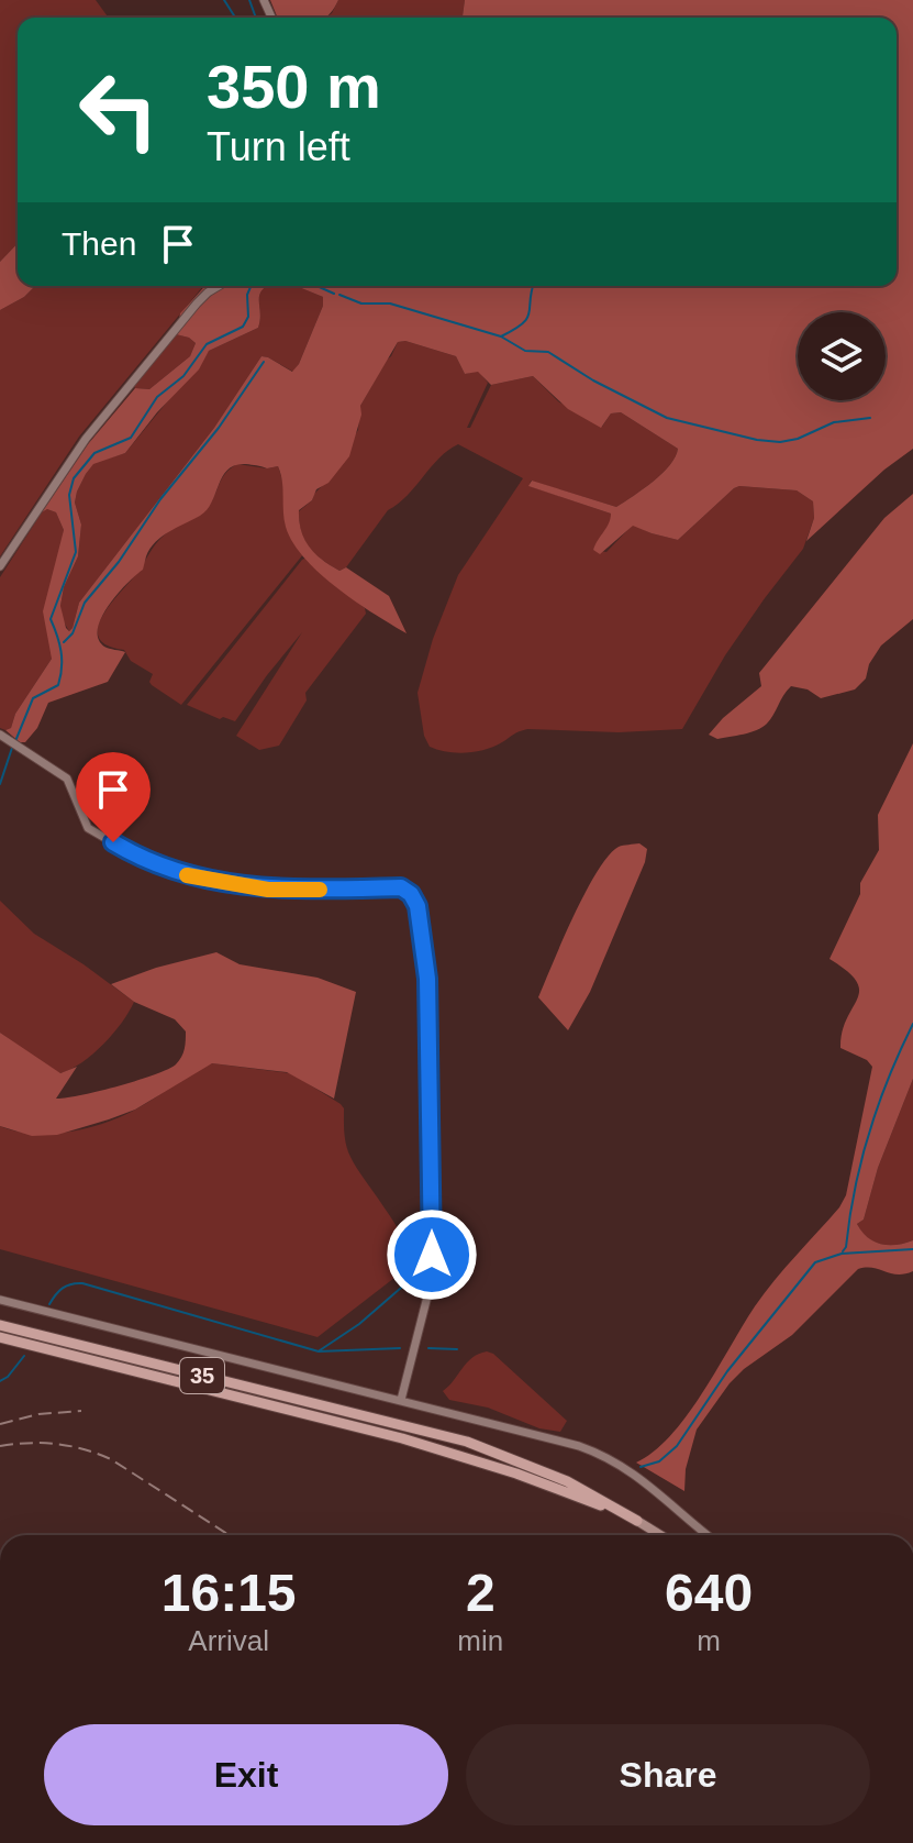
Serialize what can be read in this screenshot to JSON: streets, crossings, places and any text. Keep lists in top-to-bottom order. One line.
{"streets":{"highway":["35"]},"page":{"turn":["350 m","Turn left"],"then":"Then","eta":["16:15","Arrival","2","min","640","m"],"buttons":["Exit","Share"]}}
